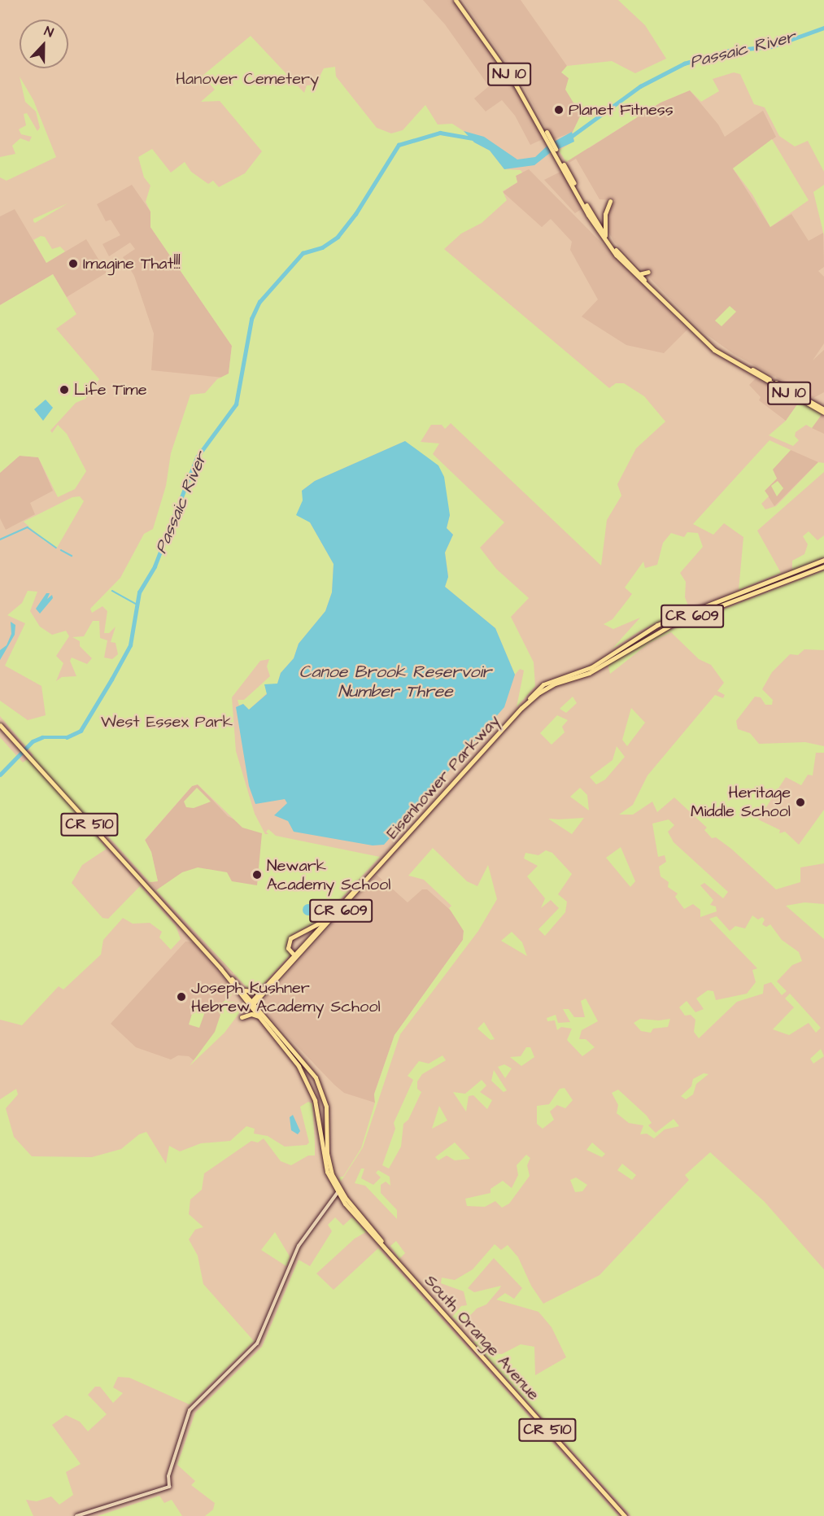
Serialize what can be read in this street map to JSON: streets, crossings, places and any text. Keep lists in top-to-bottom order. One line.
{"streets":{"main road":["NJ 10","CR 609","Eisenhower Parkway","CR 510","South Orange Avenue"]},"crossings":[["Eisenhower Parkway","CR 510"],["CR 510","South Orange Avenue"]],"water":["Passaic River","Canoe Brook Reservoir Number Three"],"parks":["Hanover Cemetery","West Essex Park"],"places":["Planet Fitness","Imagine That!!!","Life Time","Heritage Middle School","Newark Academy School","Joseph Kushner Hebrew Academy School"],"north":"top"}
